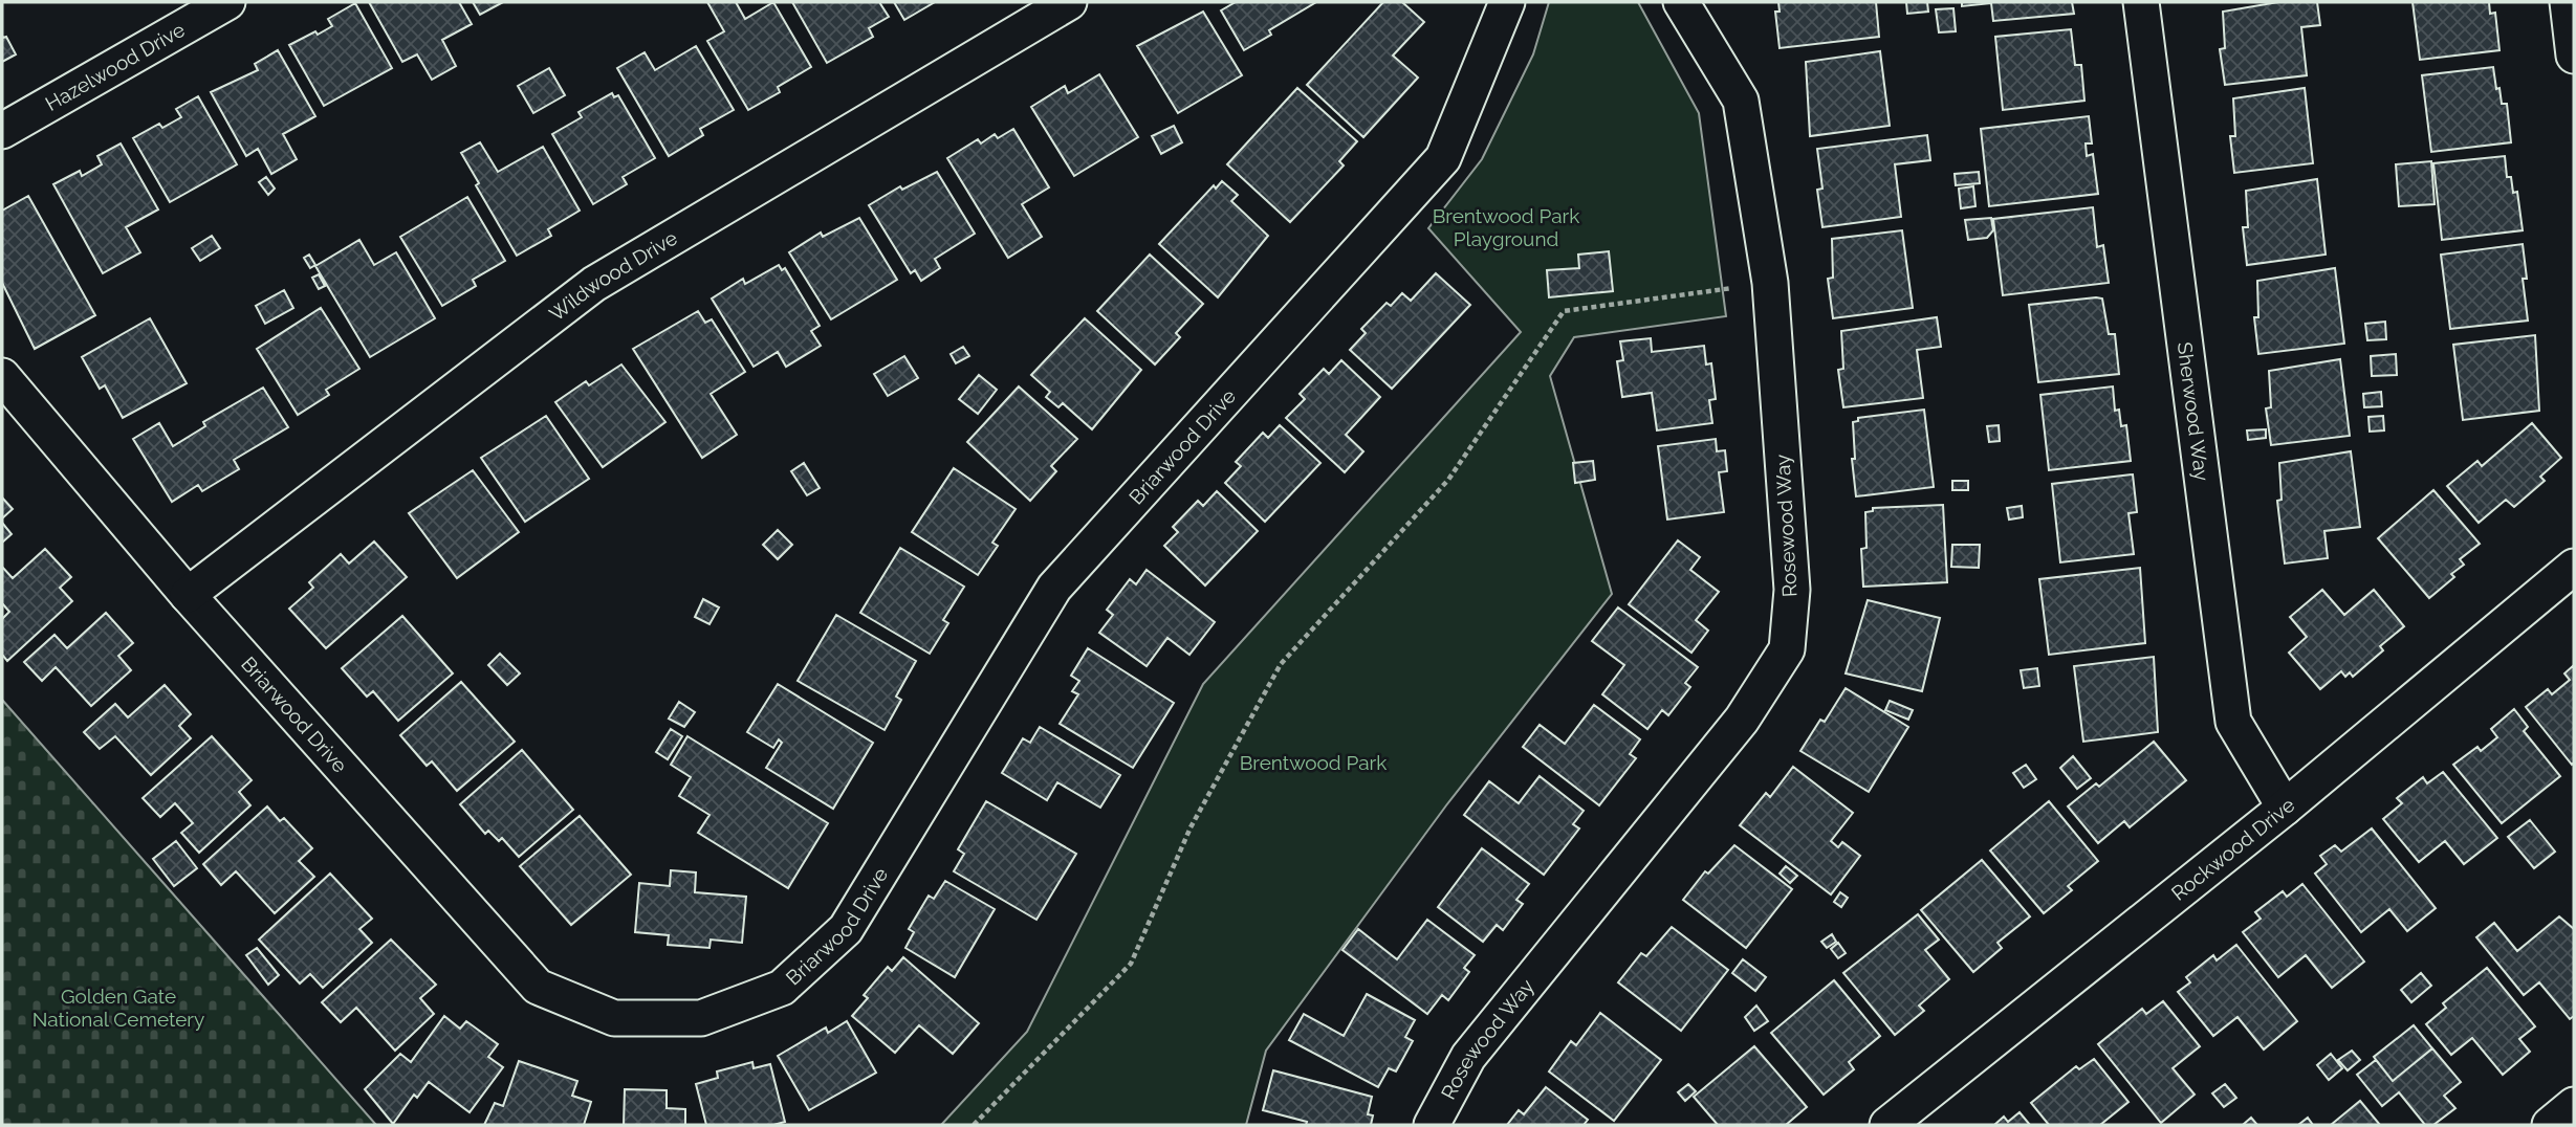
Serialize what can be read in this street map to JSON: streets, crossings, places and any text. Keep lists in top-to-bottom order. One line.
{"streets":{"street":["Hazelwood Drive","Wildwood Drive","Sherwood Way","Briarwood Drive","Rosewood Way","Rockwood Drive"]},"crossings":[["Wildwood Drive","Briarwood Drive"],["Sherwood Way","Rockwood Drive"]],"parks":["Brentwood Park Playground","Brentwood Park","Golden Gate National Cemetery"]}
